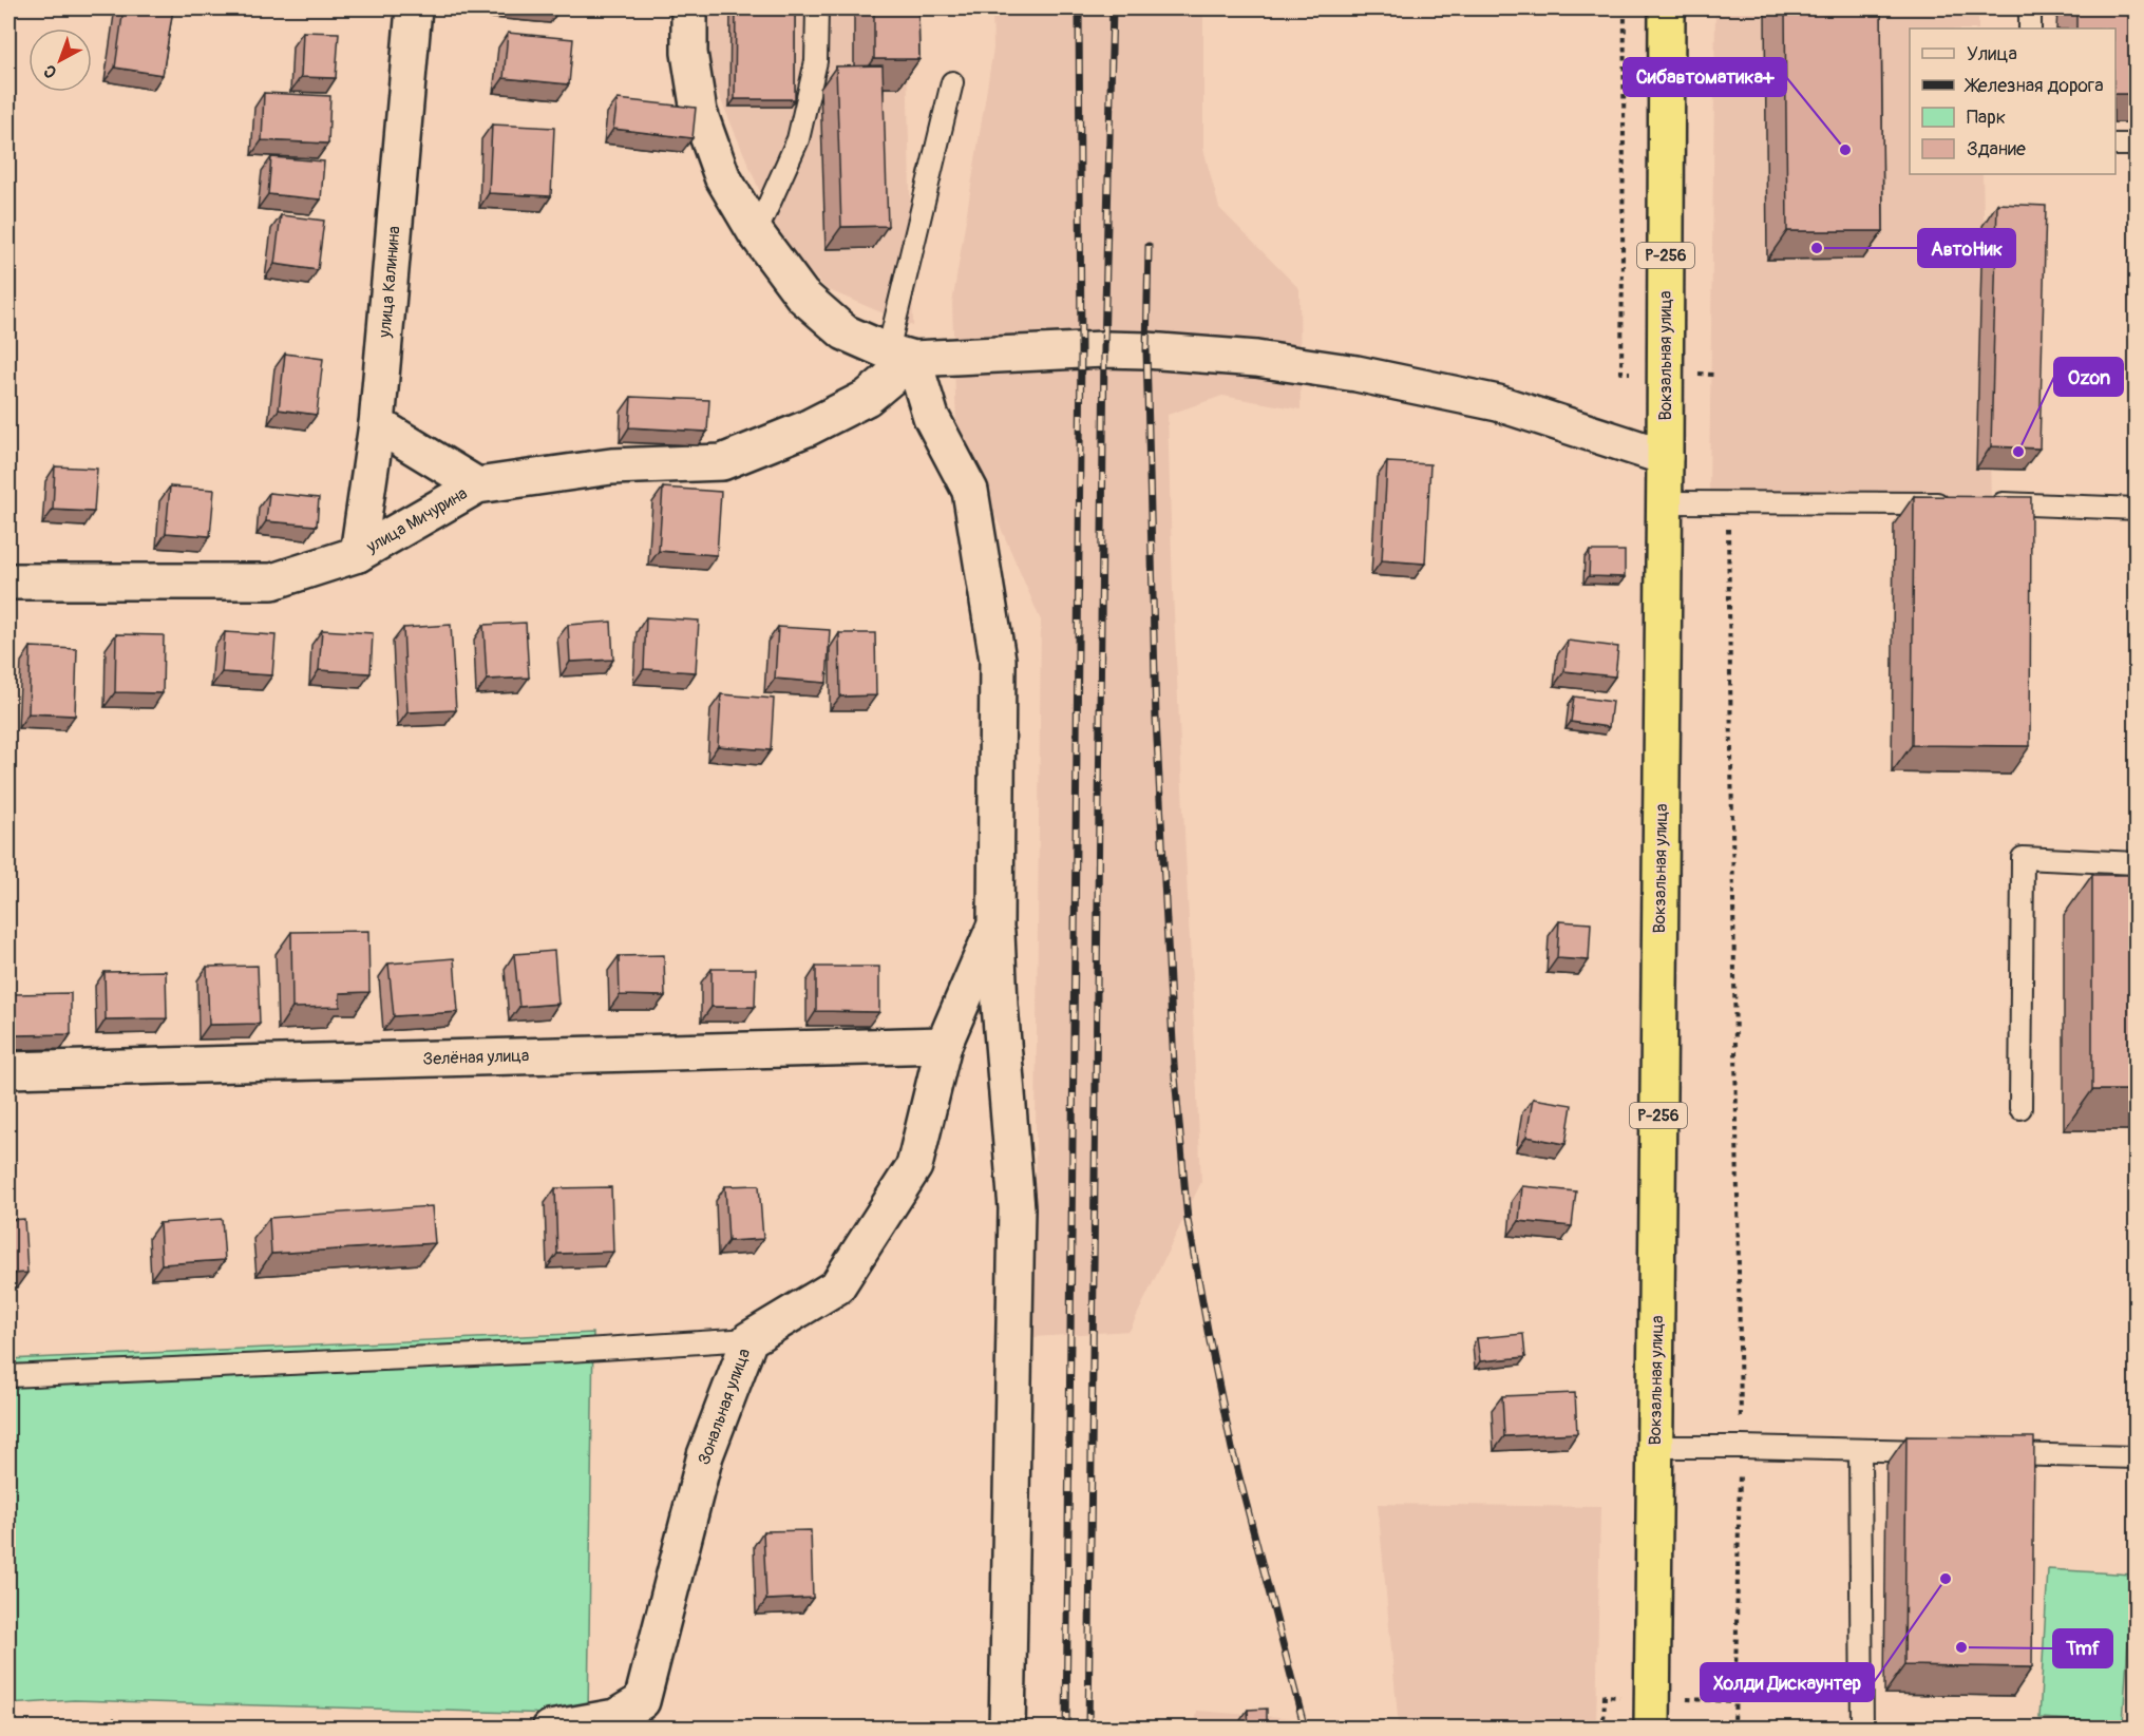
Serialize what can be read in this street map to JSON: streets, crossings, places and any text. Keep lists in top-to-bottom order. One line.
{"streets":{"highway":["Р-256","Вокзальная улица"],"street":["улица Калинина","улица Мичурина","Зелёная улица","Зональная улица"]},"crossings":[["улица Калинина","улица Мичурина"],["Зелёная улица","Зональная улица"]],"places":["Сибавтоматика+","АвтоНик","Ozon","Холди Дискаунтер","Tmf"],"legend":["Улица","Железная дорога","Парк","Здание"],"north":"bottom left"}
